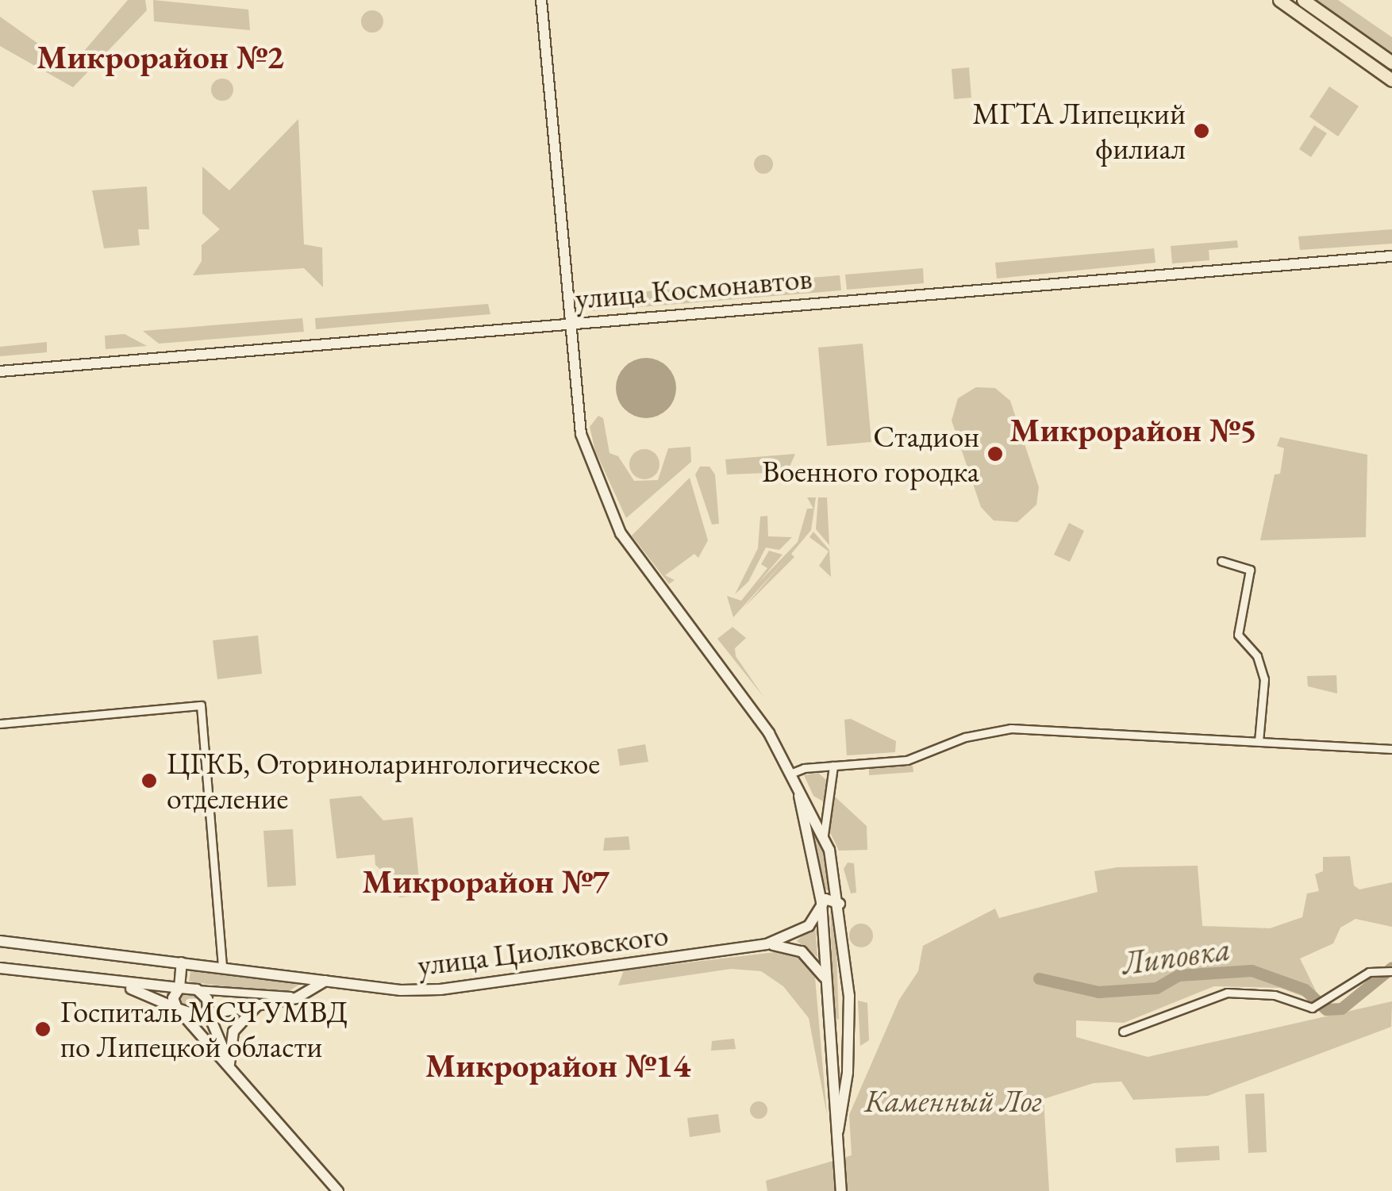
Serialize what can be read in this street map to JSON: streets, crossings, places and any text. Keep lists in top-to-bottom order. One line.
{"streets":{"main road":["улица Космонавтов","улица Циолковского"]},"districts":["Микрорайон №2","Микрорайон №5","Микрорайон №7","Микрорайон №14"],"water":["Липовка"],"parks":["Каменный Лог"],"places":["МГТА Липецкий филиал","Стадион Военного городка","ЦГКБ, Оториноларингологическое отделение","Госпиталь МСЧ УМВД по Липецкой области"]}
